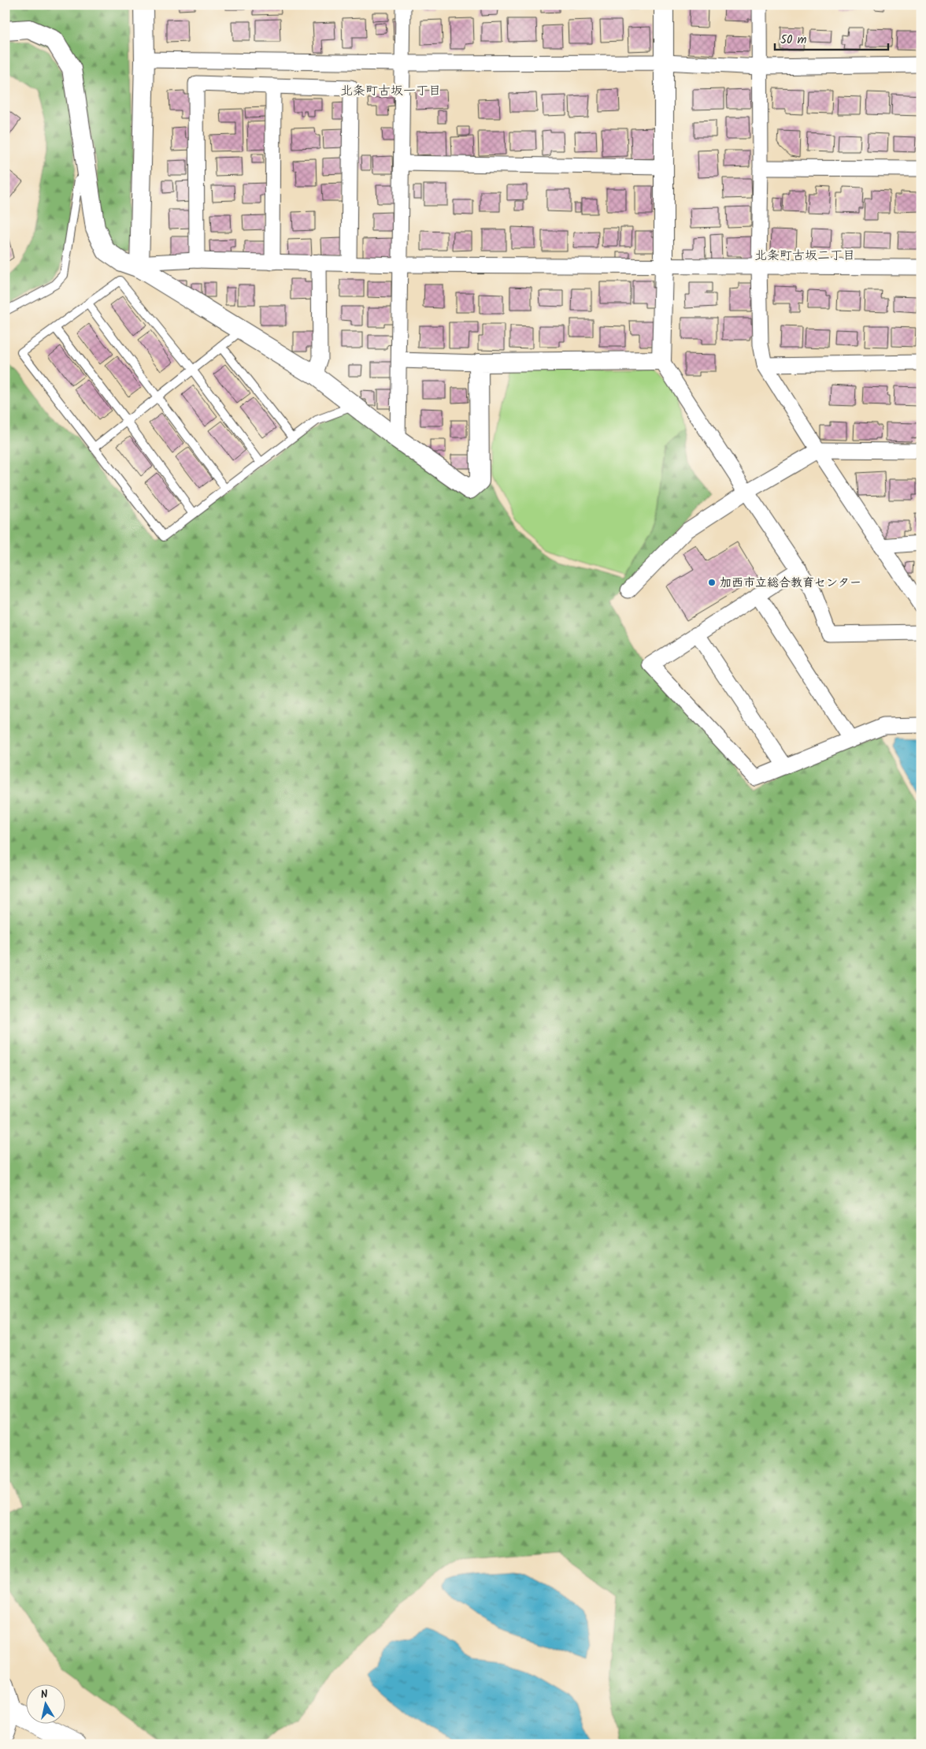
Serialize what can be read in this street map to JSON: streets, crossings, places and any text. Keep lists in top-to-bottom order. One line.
{"districts":["北条町古坂一丁目","北条町古坂二丁目"],"places":["加西市立総合教育センター"],"scale_bar":"50 m","north":"top"}
